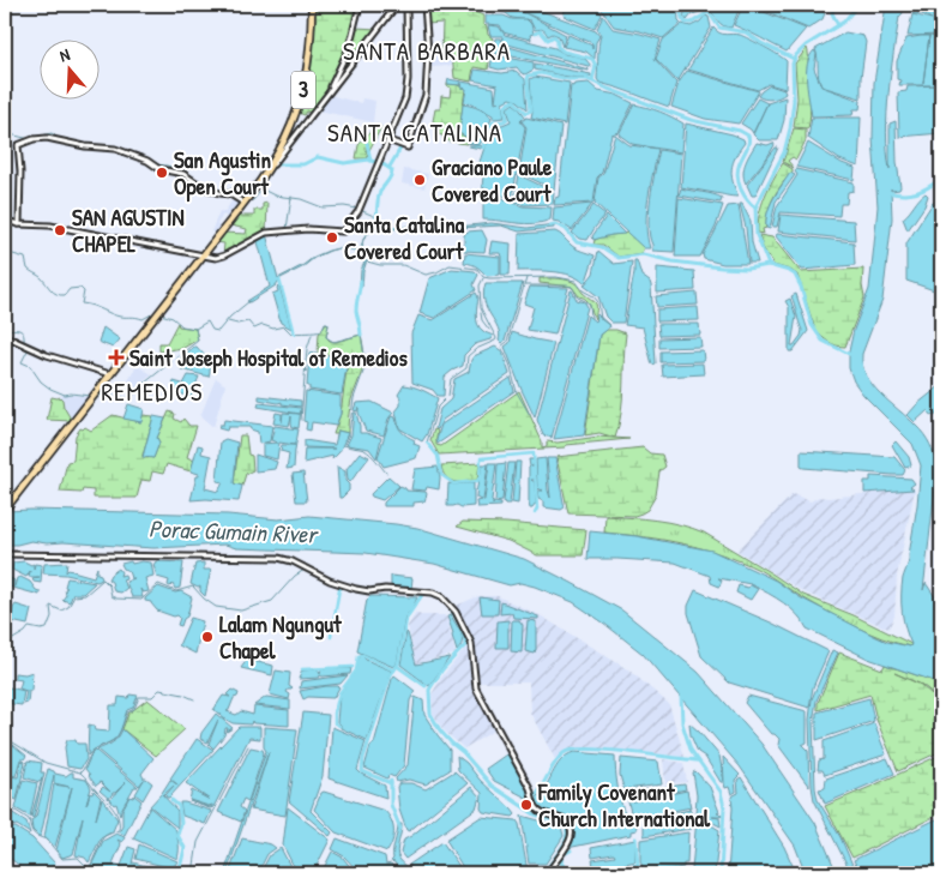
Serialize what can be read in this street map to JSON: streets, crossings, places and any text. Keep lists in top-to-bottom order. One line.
{"streets":{"highway":["3"]},"districts":["SANTA BARBARA","SANTA CATALINA","REMEDIOS"],"water":["Porac Gumain River"],"places":{"other":["San Agustin Open Court","Graciano Paule Covered Court","SAN AGUSTIN CHAPEL","Santa Catalina Covered Court","Lalam Ngungut Chapel","Family Covenant Church International"],"health":["Saint Joseph Hospital of Remedios"]},"north":"top"}
